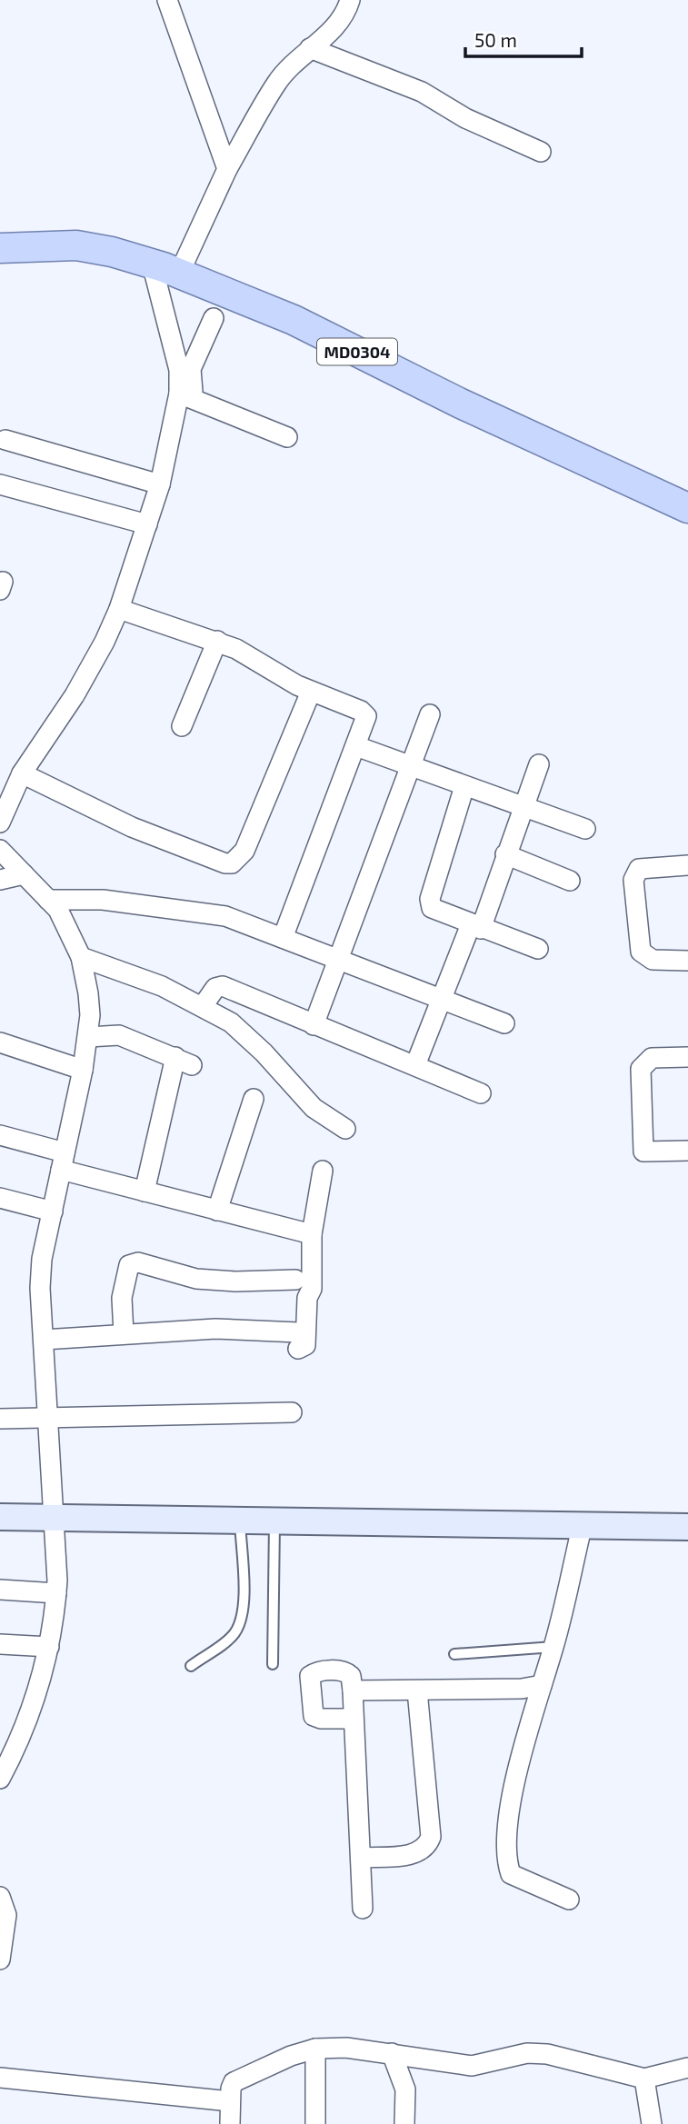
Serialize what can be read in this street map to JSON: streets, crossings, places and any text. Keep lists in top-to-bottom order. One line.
{"streets":{"main road":["MD0304"]},"scale_bar":"50 m"}
